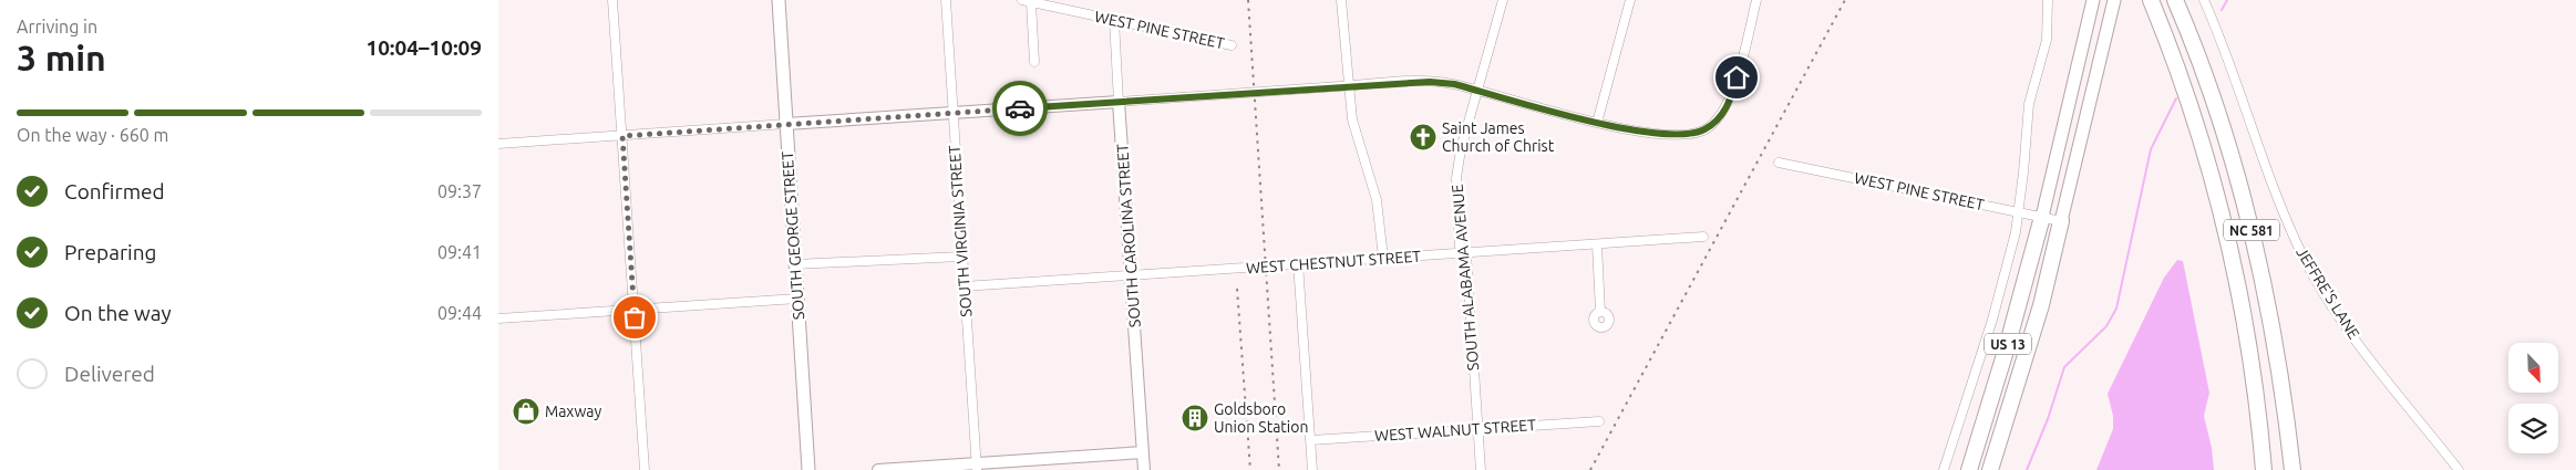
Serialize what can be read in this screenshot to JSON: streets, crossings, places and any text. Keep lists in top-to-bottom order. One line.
{"streets":{"highway":["NC 581","US 13"],"main road":["SOUTH GEORGE STREET"],"street":["WEST PINE STREET","SOUTH VIRGINIA STREET","SOUTH CAROLINA STREET","WEST CHESTNUT STREET","SOUTH ALABAMA AVENUE","JEFFRE'S LANE","WEST WALNUT STREET"]},"crossings":[["WEST PINE STREET","SOUTH CAROLINA STREET"],["WEST PINE STREET","US 13"],["SOUTH VIRGINIA STREET","WEST CHESTNUT STREET"],["SOUTH CAROLINA STREET","WEST CHESTNUT STREET"],["WEST CHESTNUT STREET","SOUTH ALABAMA AVENUE"],["SOUTH ALABAMA AVENUE","WEST WALNUT STREET"]],"places":{"church":["Saint James Church of Christ"],"shop":["Maxway"],"building":["Goldsboro Union Station"]},"north":"bottom right","page":{"heading":["3 min","Arriving in","10:04–10:09"],"bar":"On the way · 660 m","list":[["Confirmed","09:37"],["Preparing","09:41"],["On the way","09:44"],"Delivered"]}}
